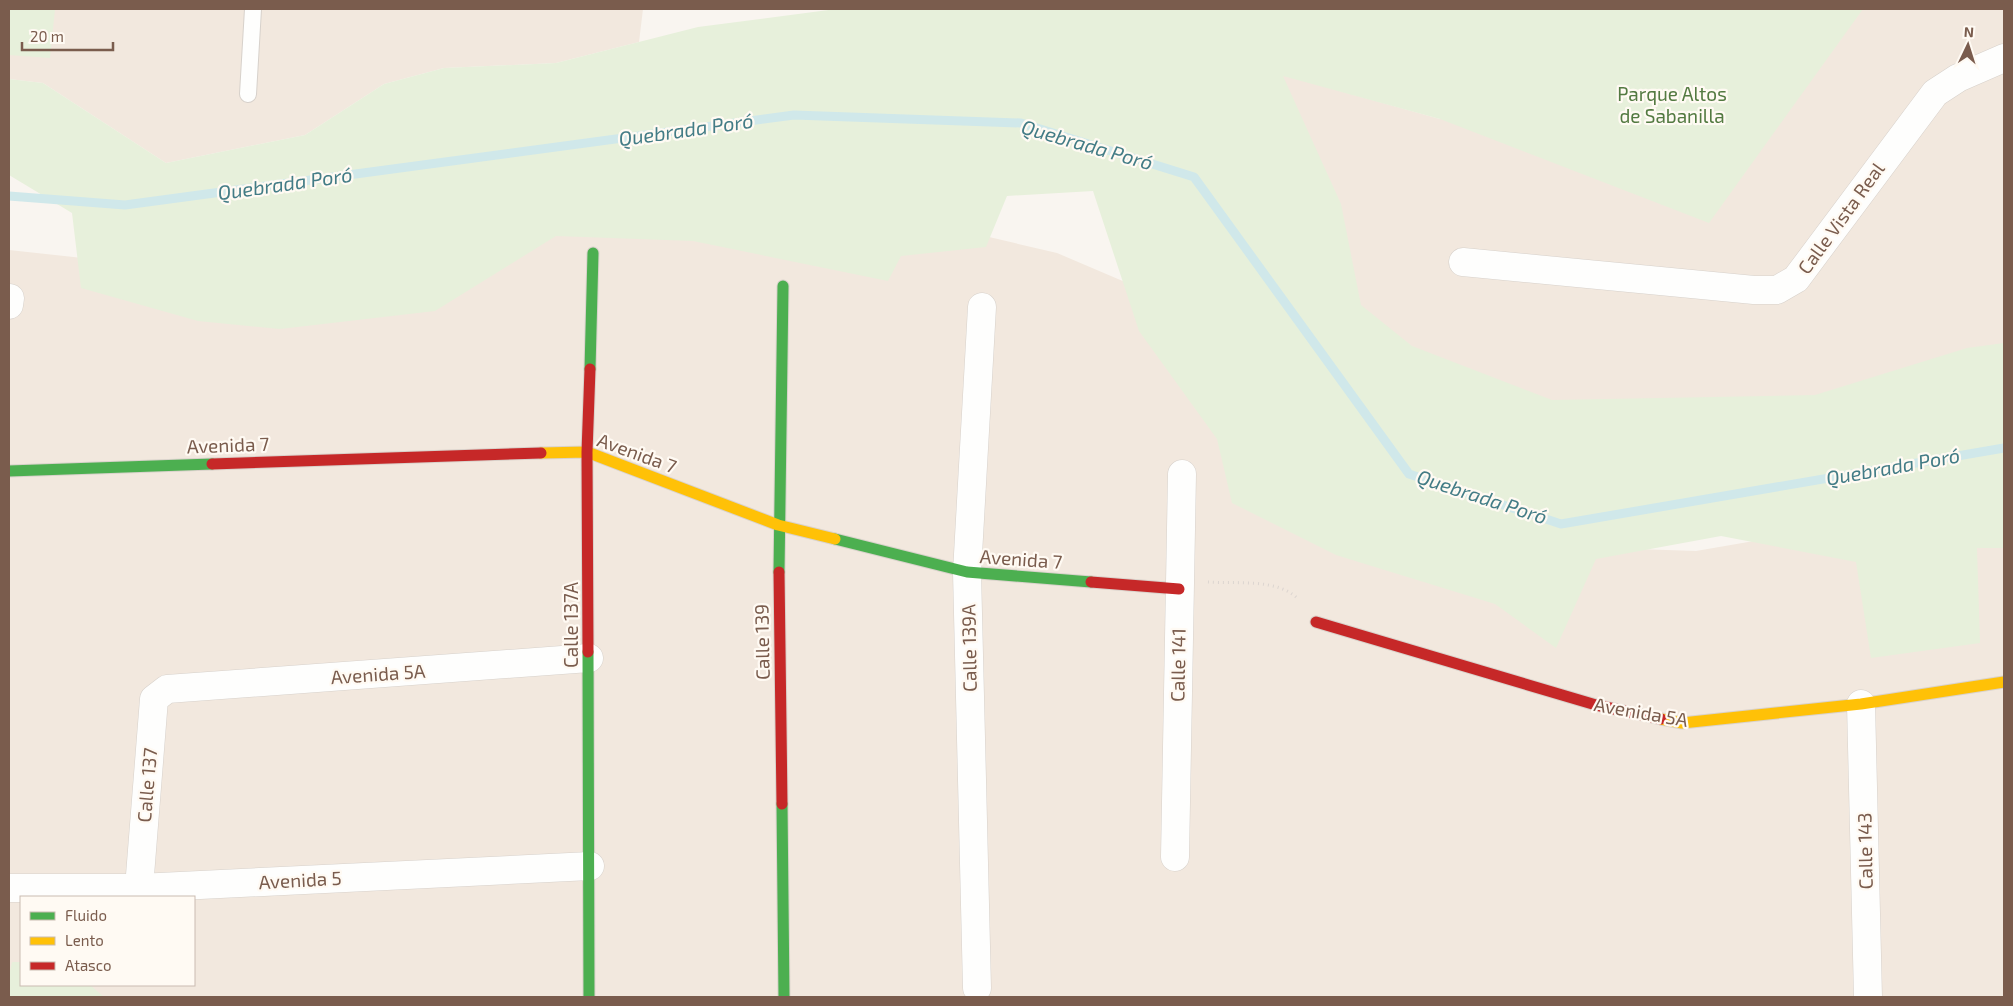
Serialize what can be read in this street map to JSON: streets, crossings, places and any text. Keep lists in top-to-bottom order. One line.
{"streets":{"street":["Calle Vista Real","Avenida 7","Calle 137A","Calle 139","Calle 139A","Calle 141","Avenida 5A","Calle 137","Calle 143","Avenida 5"]},"crossings":[["Avenida 7","Calle 137A"],["Avenida 7","Calle 139"],["Avenida 7","Calle 139A"],["Avenida 7","Calle 141"],["Calle 137A","Avenida 5A"],["Calle 137A","Avenida 5"],["Avenida 5A","Calle 137"],["Avenida 5A","Calle 143"],["Calle 137","Avenida 5"]],"water":["Quebrada Poró"],"parks":["Parque Altos de Sabanilla"],"legend":["Fluido","Lento","Atasco"],"scale_bar":"20 m","north":"top"}
